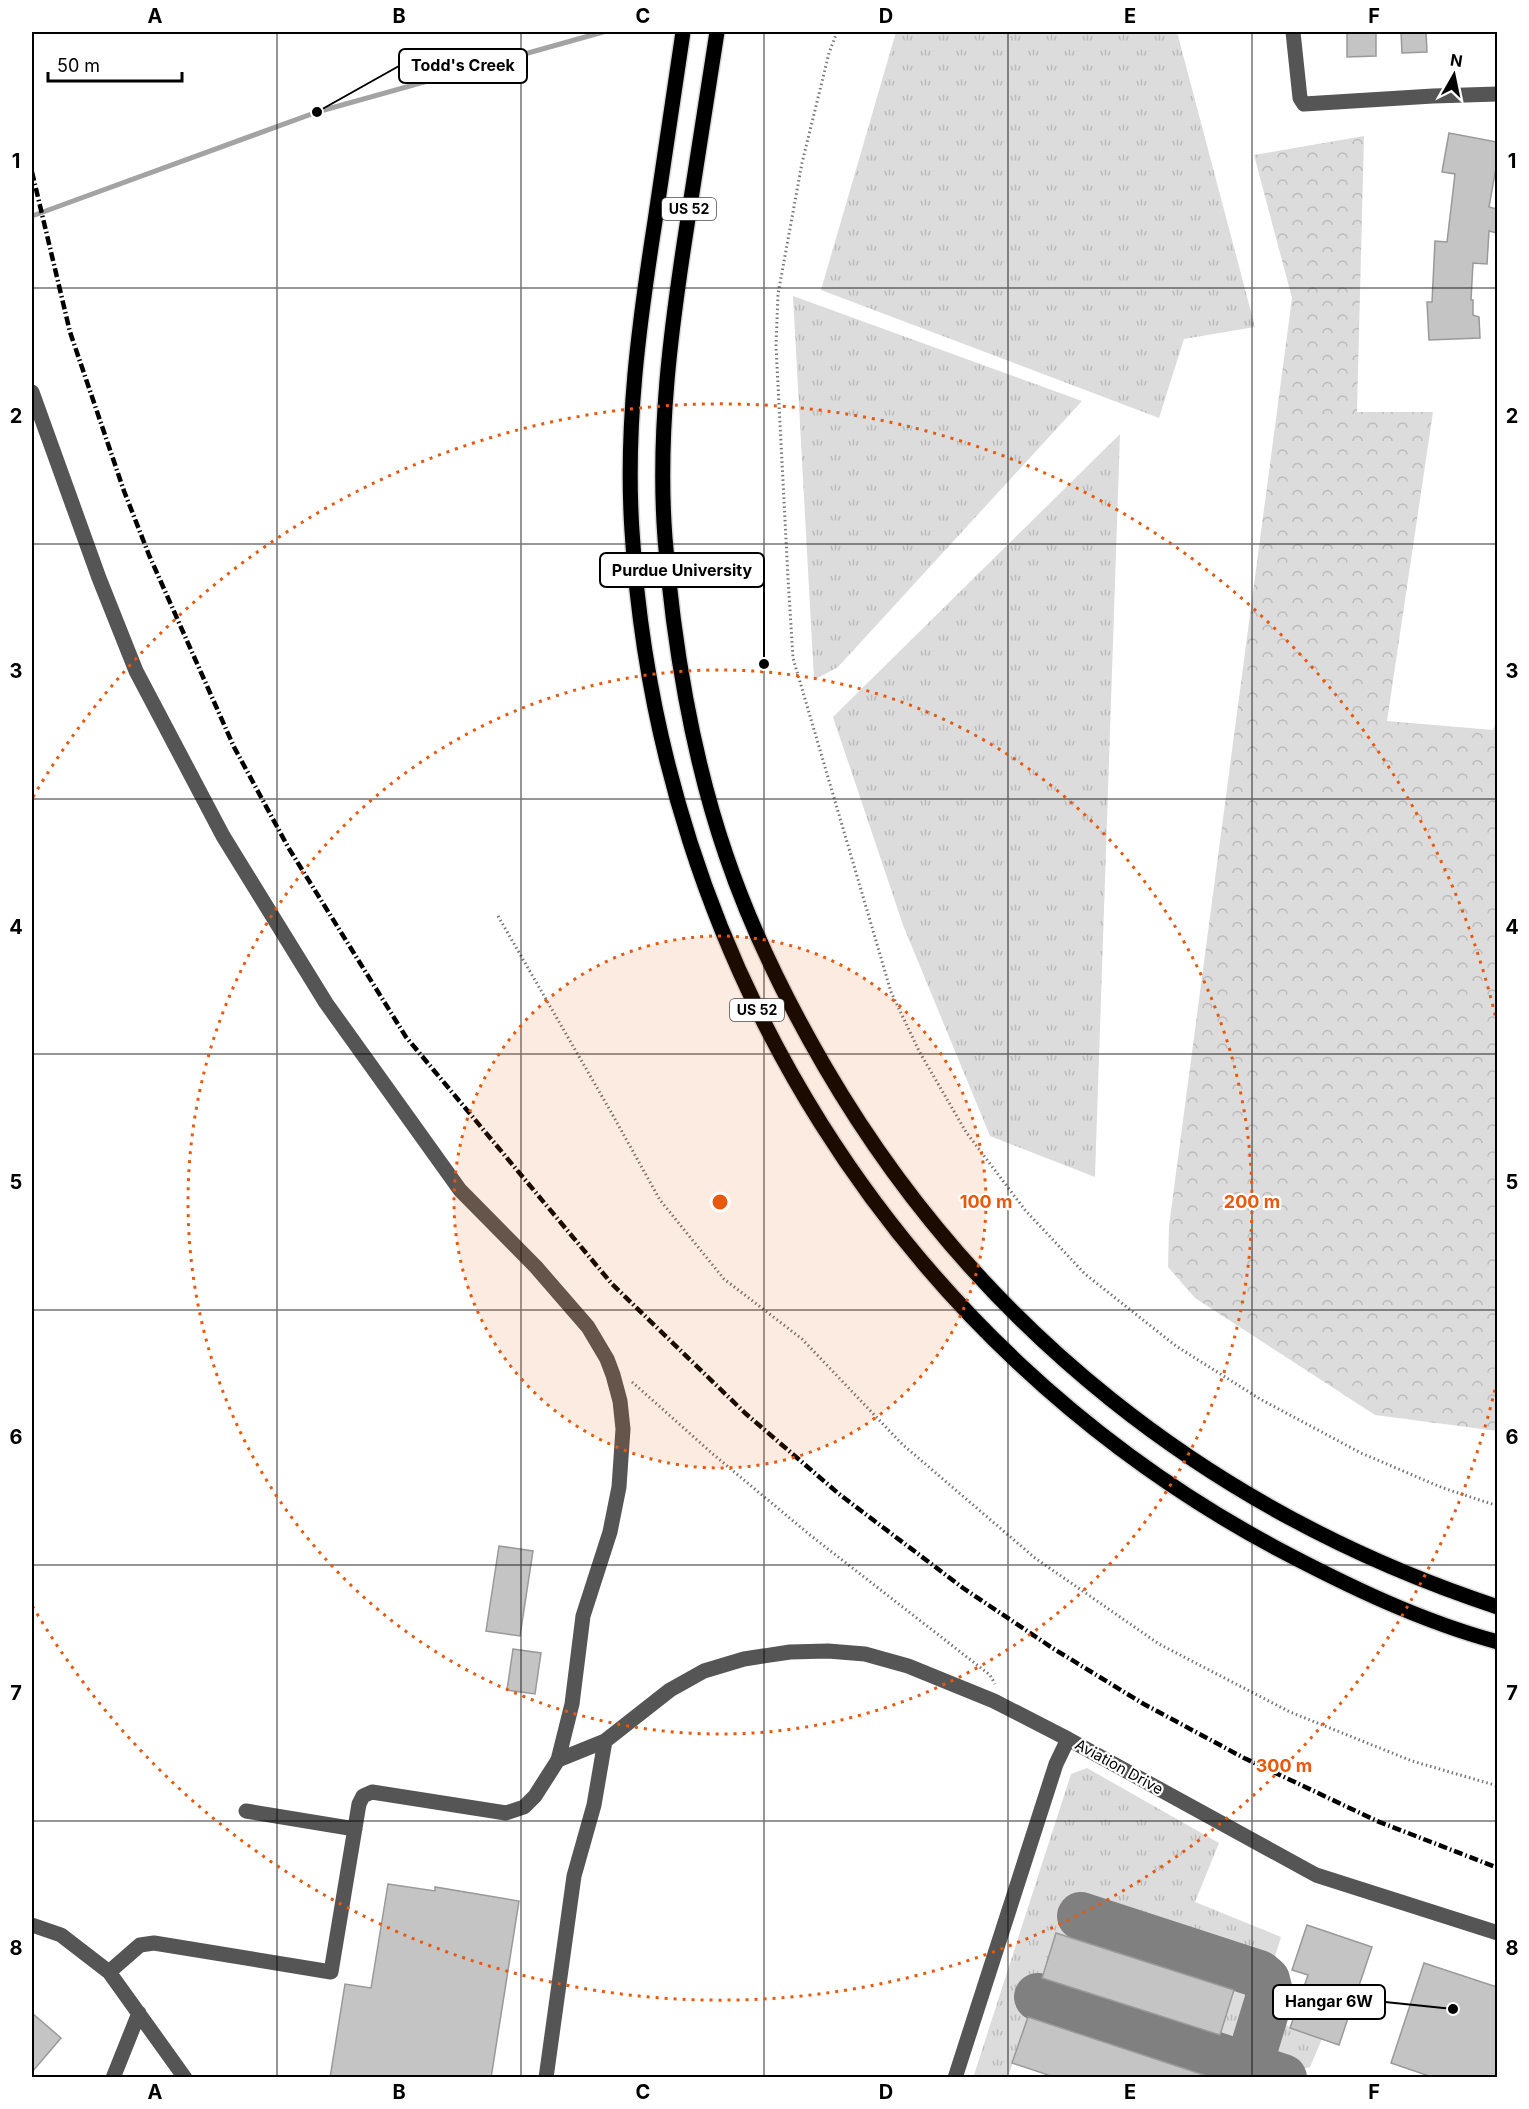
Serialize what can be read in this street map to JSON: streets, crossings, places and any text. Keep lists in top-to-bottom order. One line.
{"streets":{"main road":["US 52"],"street":["Aviation Drive"]},"places":["Todd's Creek","Purdue University","Hangar 6W"],"scale_bar":"50 m","north":"top","grid":{"columns":["A","B","C","D","E","F"],"rows":["1","2","3","4","5","6","7","8"]},"rings":["100 m","200 m","300 m"]}
